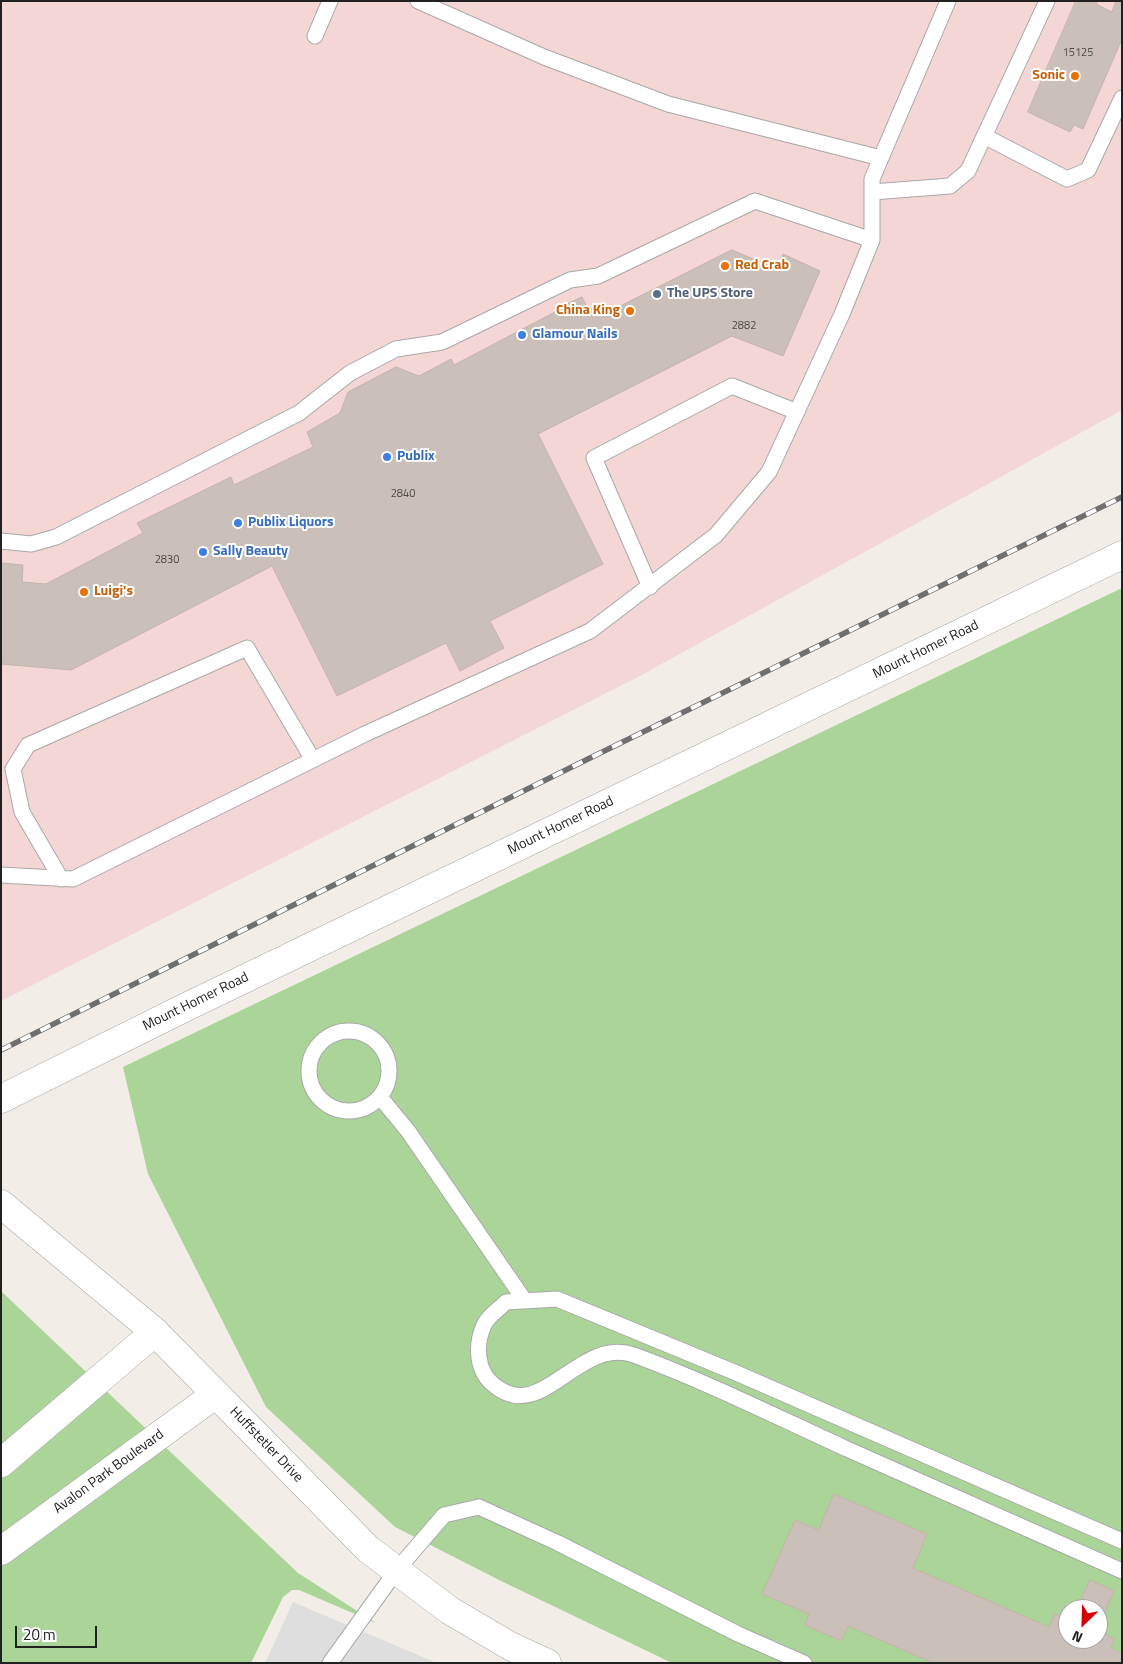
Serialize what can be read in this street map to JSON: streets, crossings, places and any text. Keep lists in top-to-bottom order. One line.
{"streets":{"street":["Mount Homer Road","Huffstetler Drive","Avalon Park Boulevard"]},"crossings":[["Huffstetler Drive","Avalon Park Boulevard"]],"places":["Sonic","Red Crab","The UPS Store","China King","Glamour Nails","Publix","Publix Liquors","Sally Beauty","Luigi's"],"house_numbers":["15125","2882","2840","2830"],"scale_bar":"20 m","north":"bottom left"}
